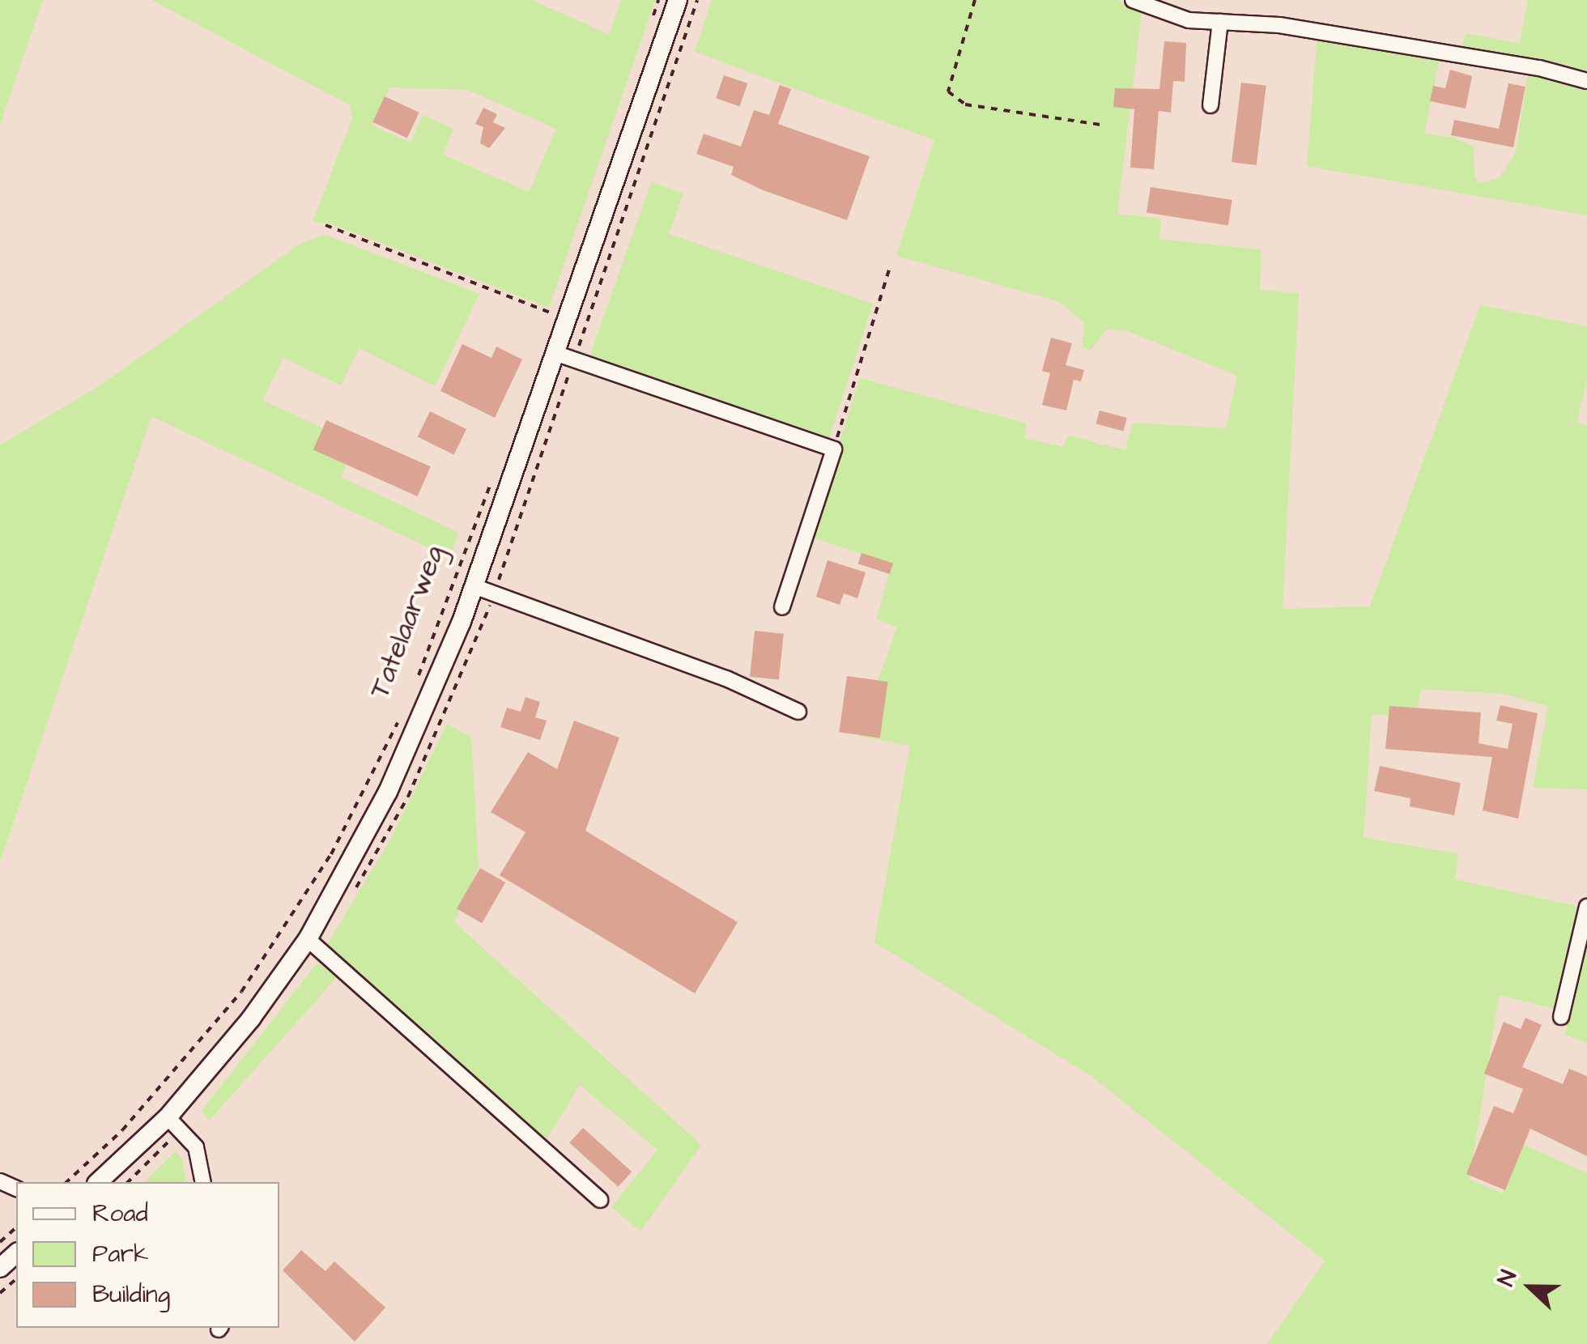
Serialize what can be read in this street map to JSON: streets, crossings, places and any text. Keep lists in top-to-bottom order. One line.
{"streets":{"main road":["Tatelaarweg"]},"legend":["Road","Park","Building"],"north":"left"}
